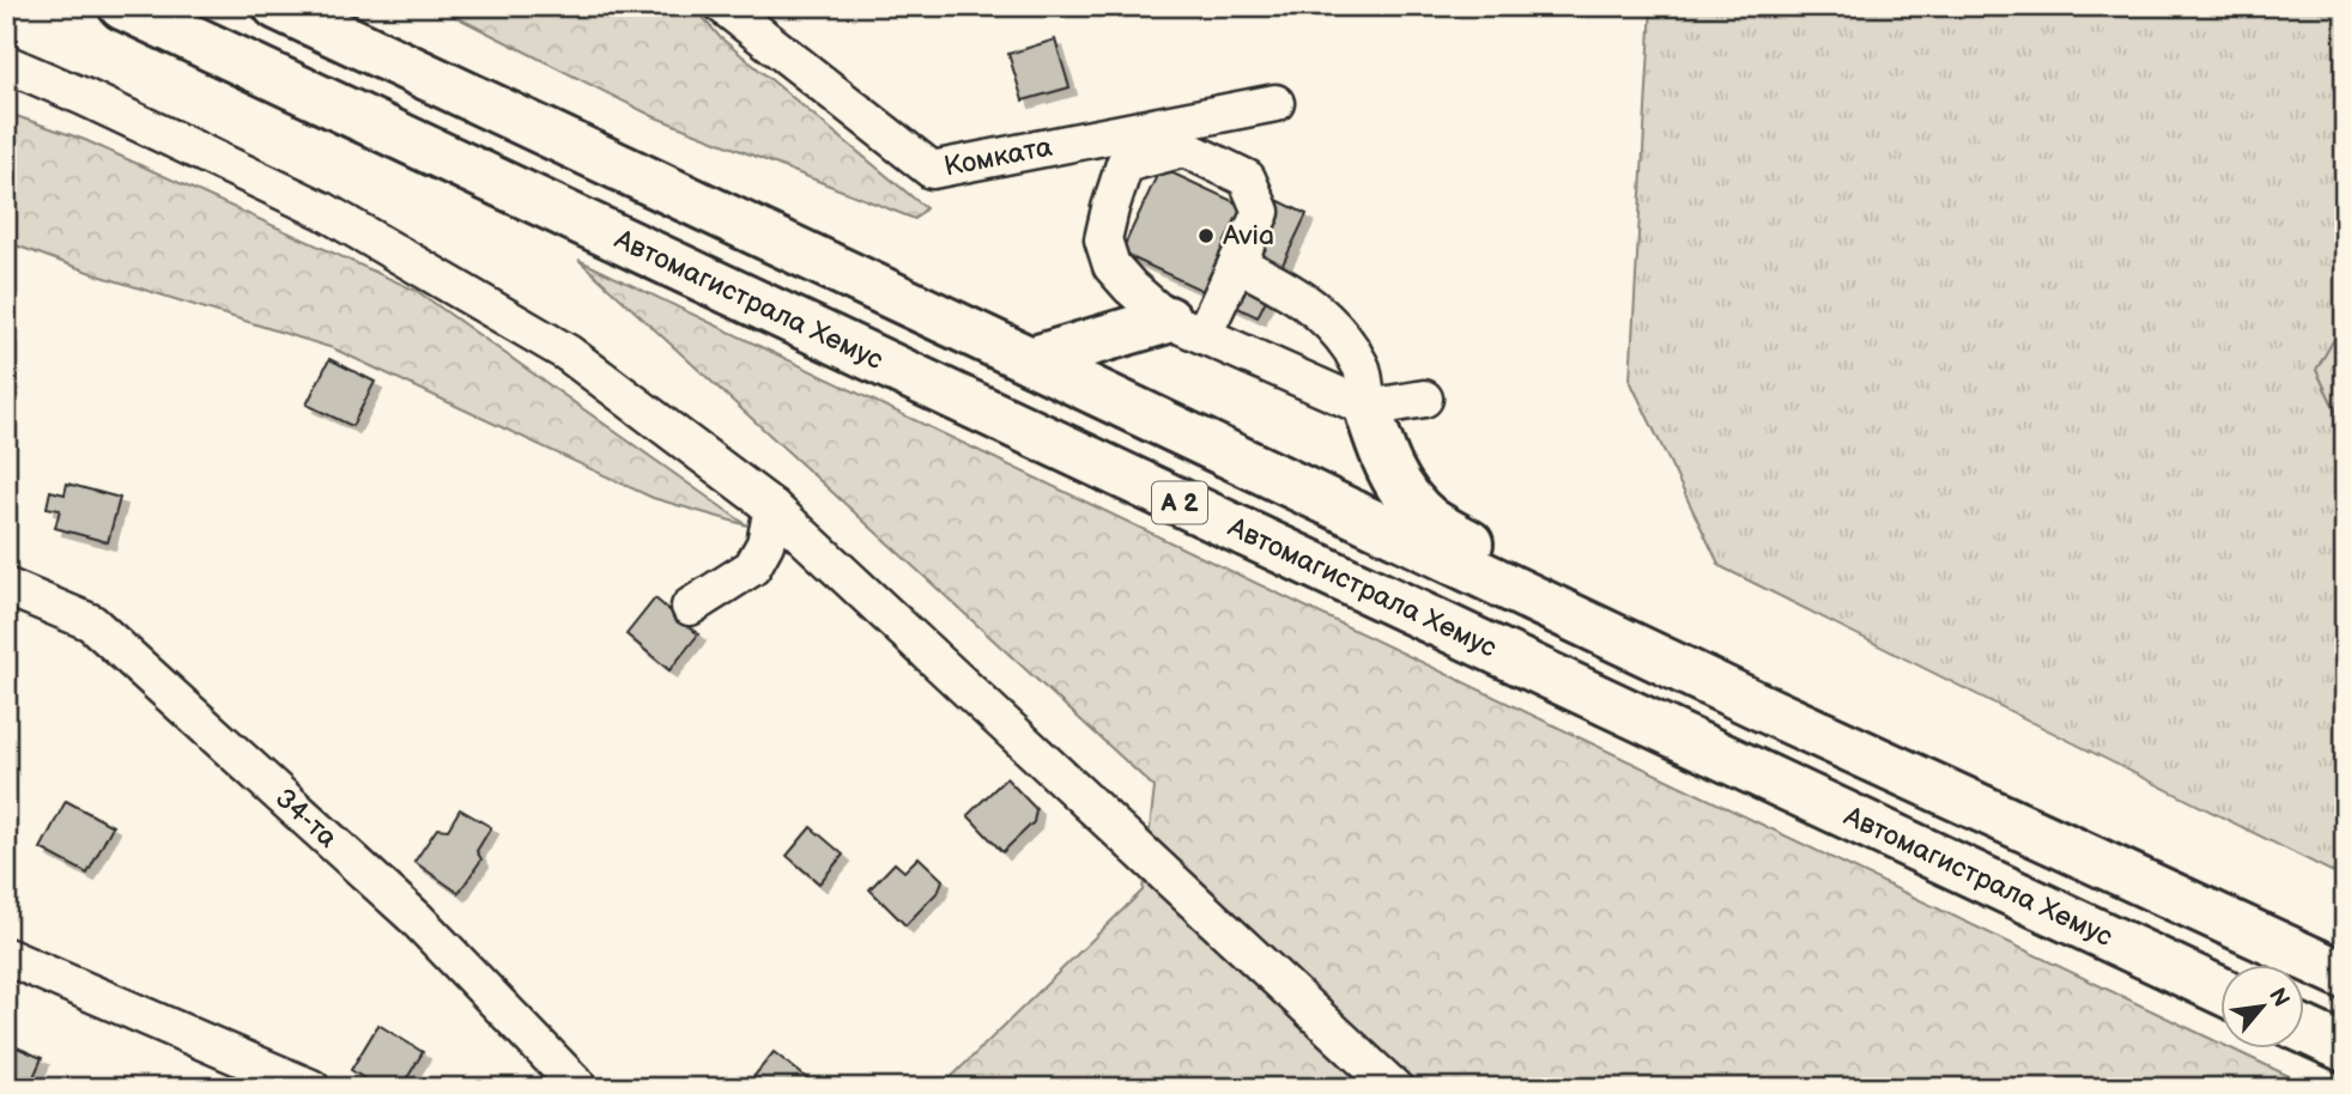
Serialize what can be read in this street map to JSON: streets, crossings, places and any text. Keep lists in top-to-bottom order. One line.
{"streets":{"highway":["Автомагистрала Хемус","A 2"],"street":["Комката","34-та"]},"places":["Avia"],"north":"top right"}
